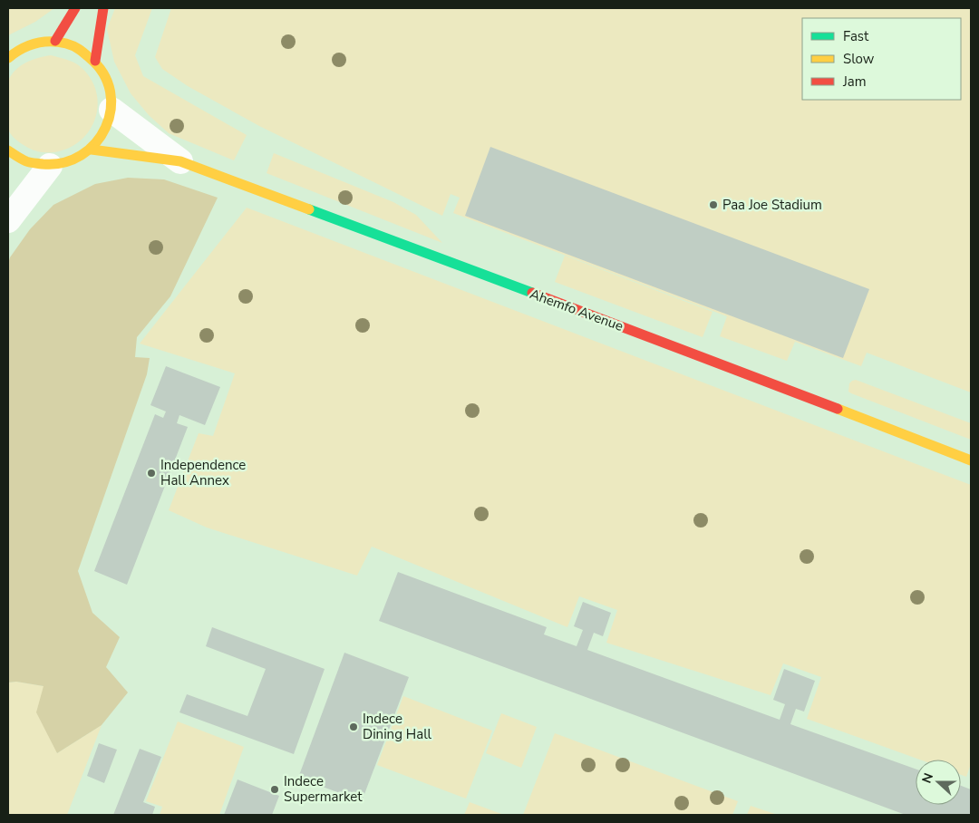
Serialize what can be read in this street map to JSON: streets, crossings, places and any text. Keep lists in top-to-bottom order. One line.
{"streets":{"street":["Ahemfo Avenue"]},"places":["Paa Joe Stadium","Independence Hall Annex","Indece Dining Hall","Indece Supermarket"],"legend":["Fast","Slow","Jam"],"north":"left"}
